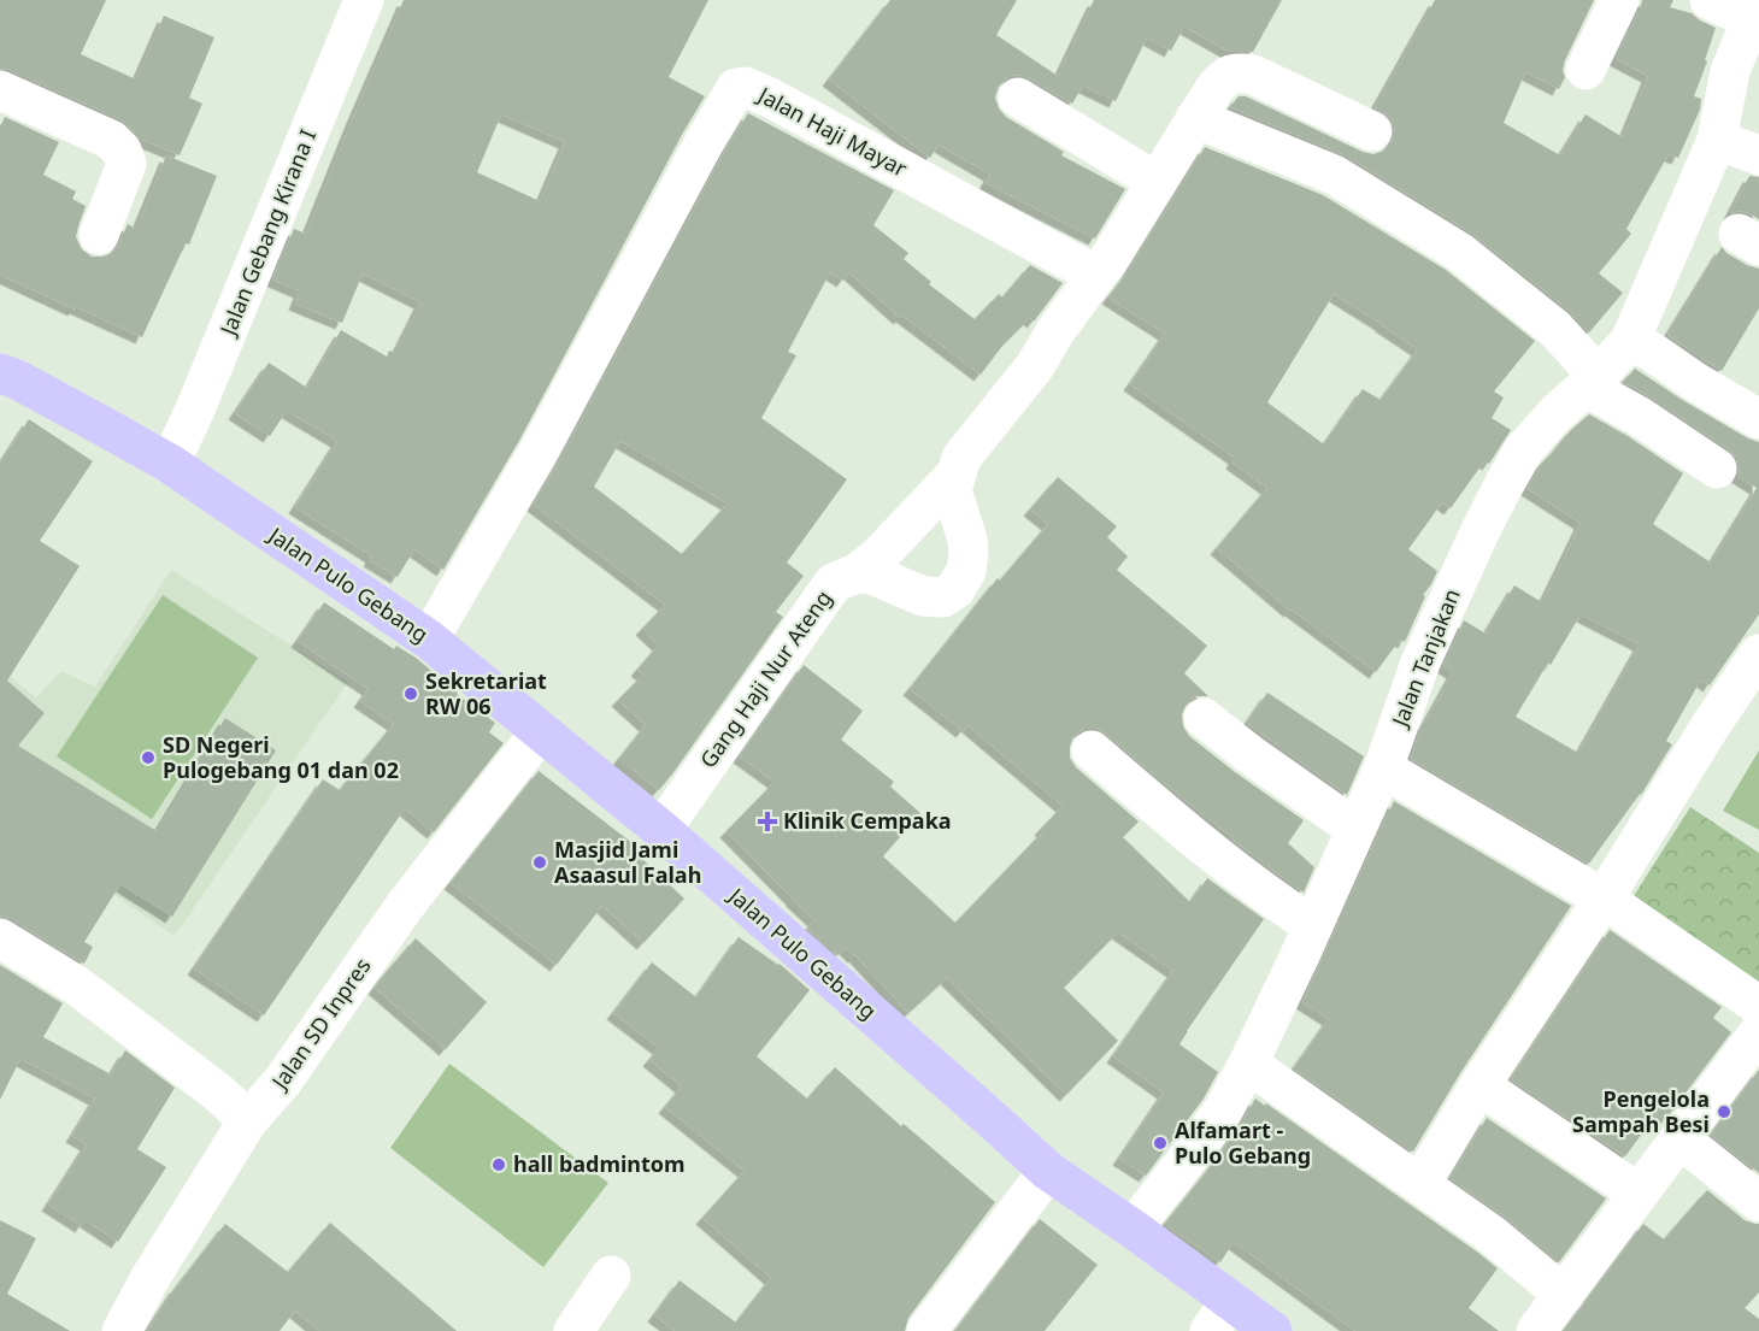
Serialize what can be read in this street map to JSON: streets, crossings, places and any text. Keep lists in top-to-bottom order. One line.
{"streets":{"main road":["Jalan Pulo Gebang"],"street":["Jalan Haji Mayar","Jalan Gebang Kirana I","Jalan Tanjakan","Gang Haji Nur Ateng","Jalan SD Inpres"]},"crossings":[["Jalan Haji Mayar","Jalan Pulo Gebang"],["Jalan Haji Mayar","Gang Haji Nur Ateng"],["Jalan Gebang Kirana I","Jalan Pulo Gebang"],["Jalan Pulo Gebang","Jalan Tanjakan"],["Jalan Pulo Gebang","Gang Haji Nur Ateng"],["Jalan Pulo Gebang","Jalan SD Inpres"]],"places":{"other":["Sekretariat RW 06","SD Negeri Pulogebang 01 dan 02","Masjid Jami Asaasul Falah","Pengelola Sampah Besi","Alfamart - Pulo Gebang","hall badmintom"],"health":["Klinik Cempaka"]}}
